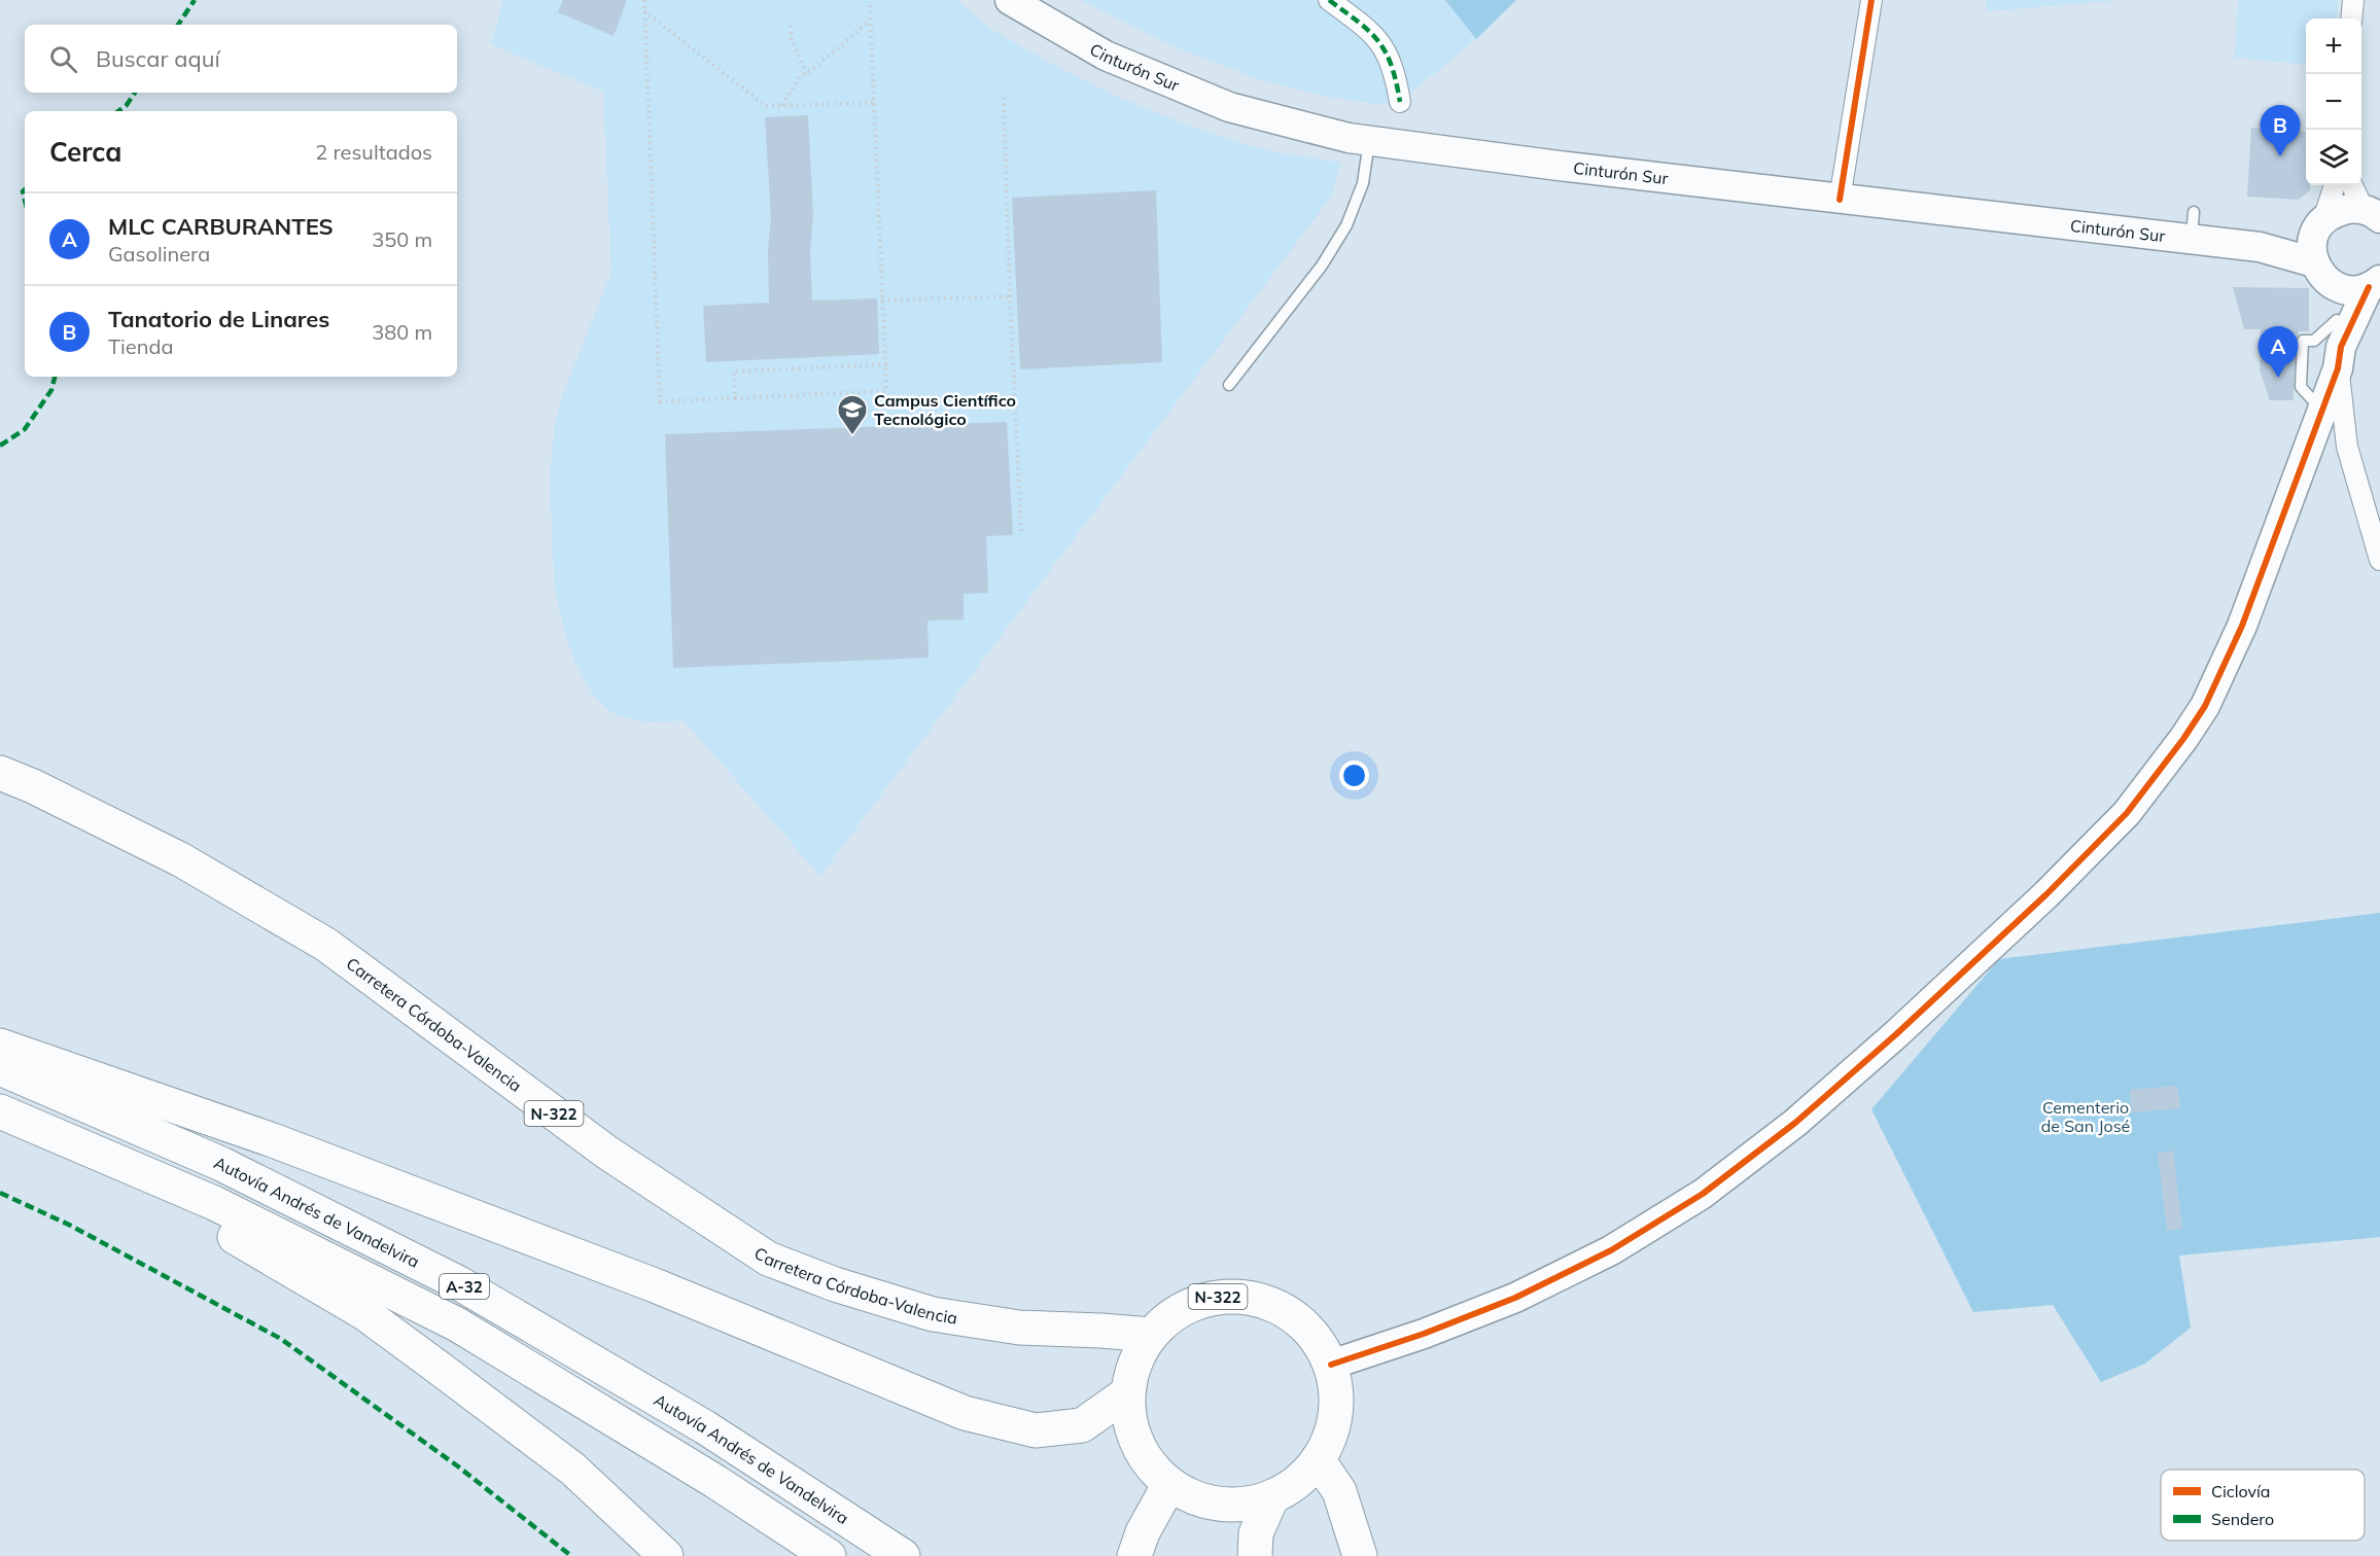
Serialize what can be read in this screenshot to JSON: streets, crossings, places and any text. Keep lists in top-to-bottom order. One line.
{"streets":{"highway":["Carretera Córdoba-Valencia","N-322","Autovía Andrés de Vandelvira","A-32"],"street":["Cinturón Sur"]},"crossings":[["Carretera Córdoba-Valencia","N-322"]],"parks":["Cementerio de San José"],"places":{"school or university":["Campus Científico Tecnológico"]},"legend":["Ciclovía","Sendero"],"page":{"map_buttons":["+","−"],"search":"Buscar aquí","pins":["B","A"],"heading":["Cerca","2 resultados"],"list":[{"mark":"A","name":"MLC CARBURANTES","note":"Gasolinera","value":"350 m"},{"mark":"B","name":"Tanatorio de Linares","note":"Tienda","value":"380 m"}]}}
